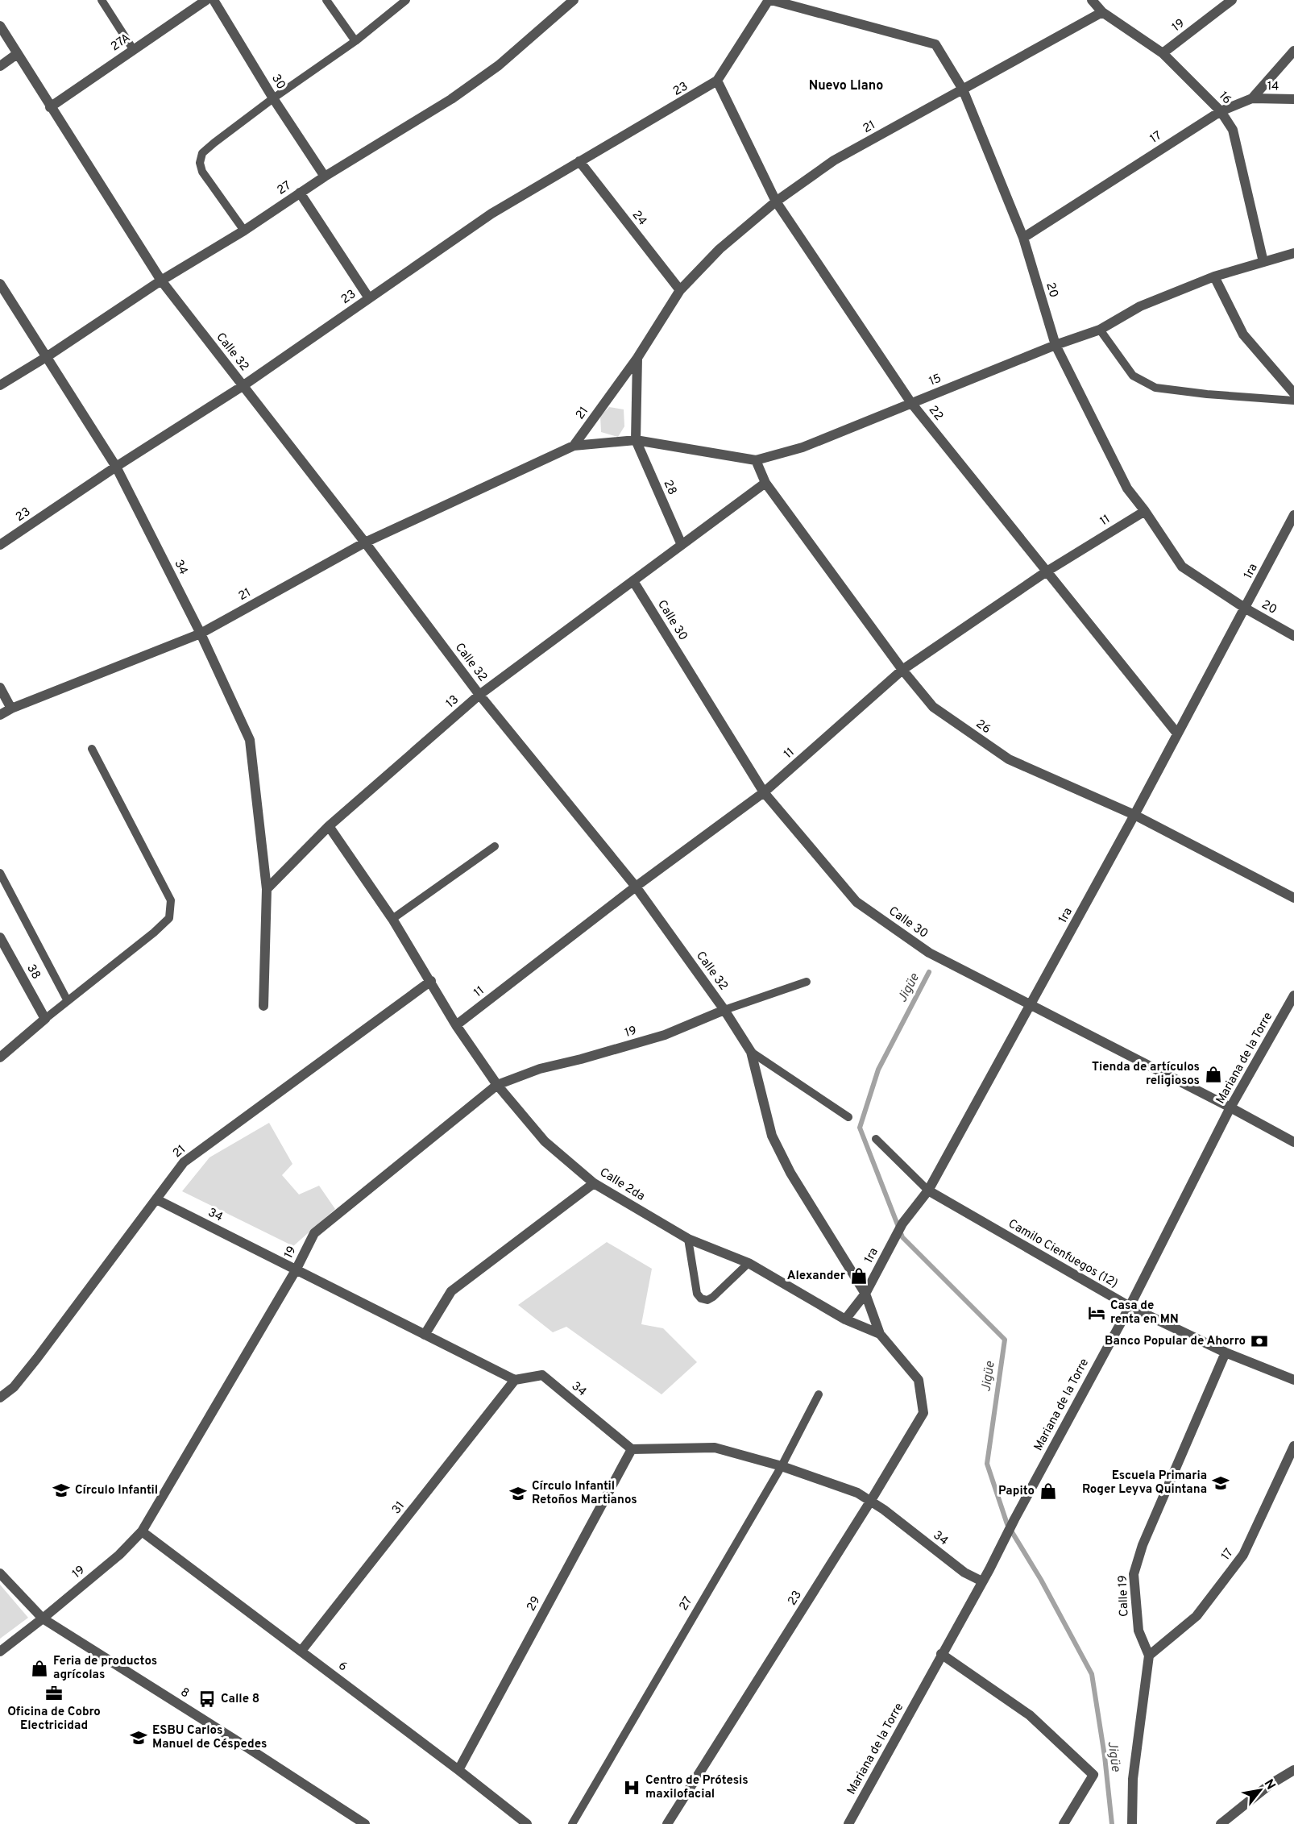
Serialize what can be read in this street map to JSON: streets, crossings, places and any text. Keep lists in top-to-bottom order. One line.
{"streets":{"street":["19","27A","30","14","23","16","21","17","27","24","20","Calle 32","15","22","28","11","34","1ra","Calle 30","13","26","38","Mariana de la Torre","Calle 2da","Camilo Cienfuegos (12)","31","Calle 19","29","6","8"]},"crossings":[["19","16"],["19","Calle 32"],["19","34"],["19","Calle 2da"],["19","6"],["19","8"],["27A","Calle 32"],["30","27"],["14","17"],["23","24"],["23","Calle 32"],["23","22"],["23","34"],["23","Calle 2da"],["16","21"],["16","17"],["16","15"],["21","24"],["21","20"],["21","Calle 32"],["21","15"],["21","22"],["21","34"],["21","Calle 2da"],["17","20"],["17","Calle 19"],["27","Calle 32"],["27","34"],["20","15"],["20","11"],["20","1ra"],["Calle 32","11"],["Calle 32","1ra"],["Calle 32","13"],["Calle 32","Calle 2da"],["15","22"],["15","28"],["15","26"],["22","11"],["22","1ra"],["28","13"],["11","Calle 30"],["11","26"],["11","Calle 2da"],["34","13"],["34","Mariana de la Torre"],["34","31"],["34","29"],["1ra","Calle 30"],["1ra","26"],["1ra","Calle 2da"],["1ra","Camilo Cienfuegos (12)"],["Calle 30","13"],["Calle 30","Mariana de la Torre"],["13","26"],["Mariana de la Torre","Camilo Cienfuegos (12)"],["Camilo Cienfuegos (12)","Calle 19"],["31","6"],["29","6"]],"districts":["Nuevo Llano"],"water":["Jigüe"],"places":{"shop":["Tienda de artículos religiosos","Alexander","Papito","Feria de productos agrícolas"],"hotel":["Casa de renta en MN"],"bank":["Banco Popular de Ahorro"],"school or university":["Escuela Primaria Roger Leyva Quintana","Círculo Infantil","Círculo Infantil Retoños Martianos","ESBU Carlos Manuel de Céspedes"],"office":["Oficina de Cobro Electricidad"],"bus stop":["Calle 8"],"hospital":["Centro de Prótesis maxilofacial"]},"north":"top right"}
